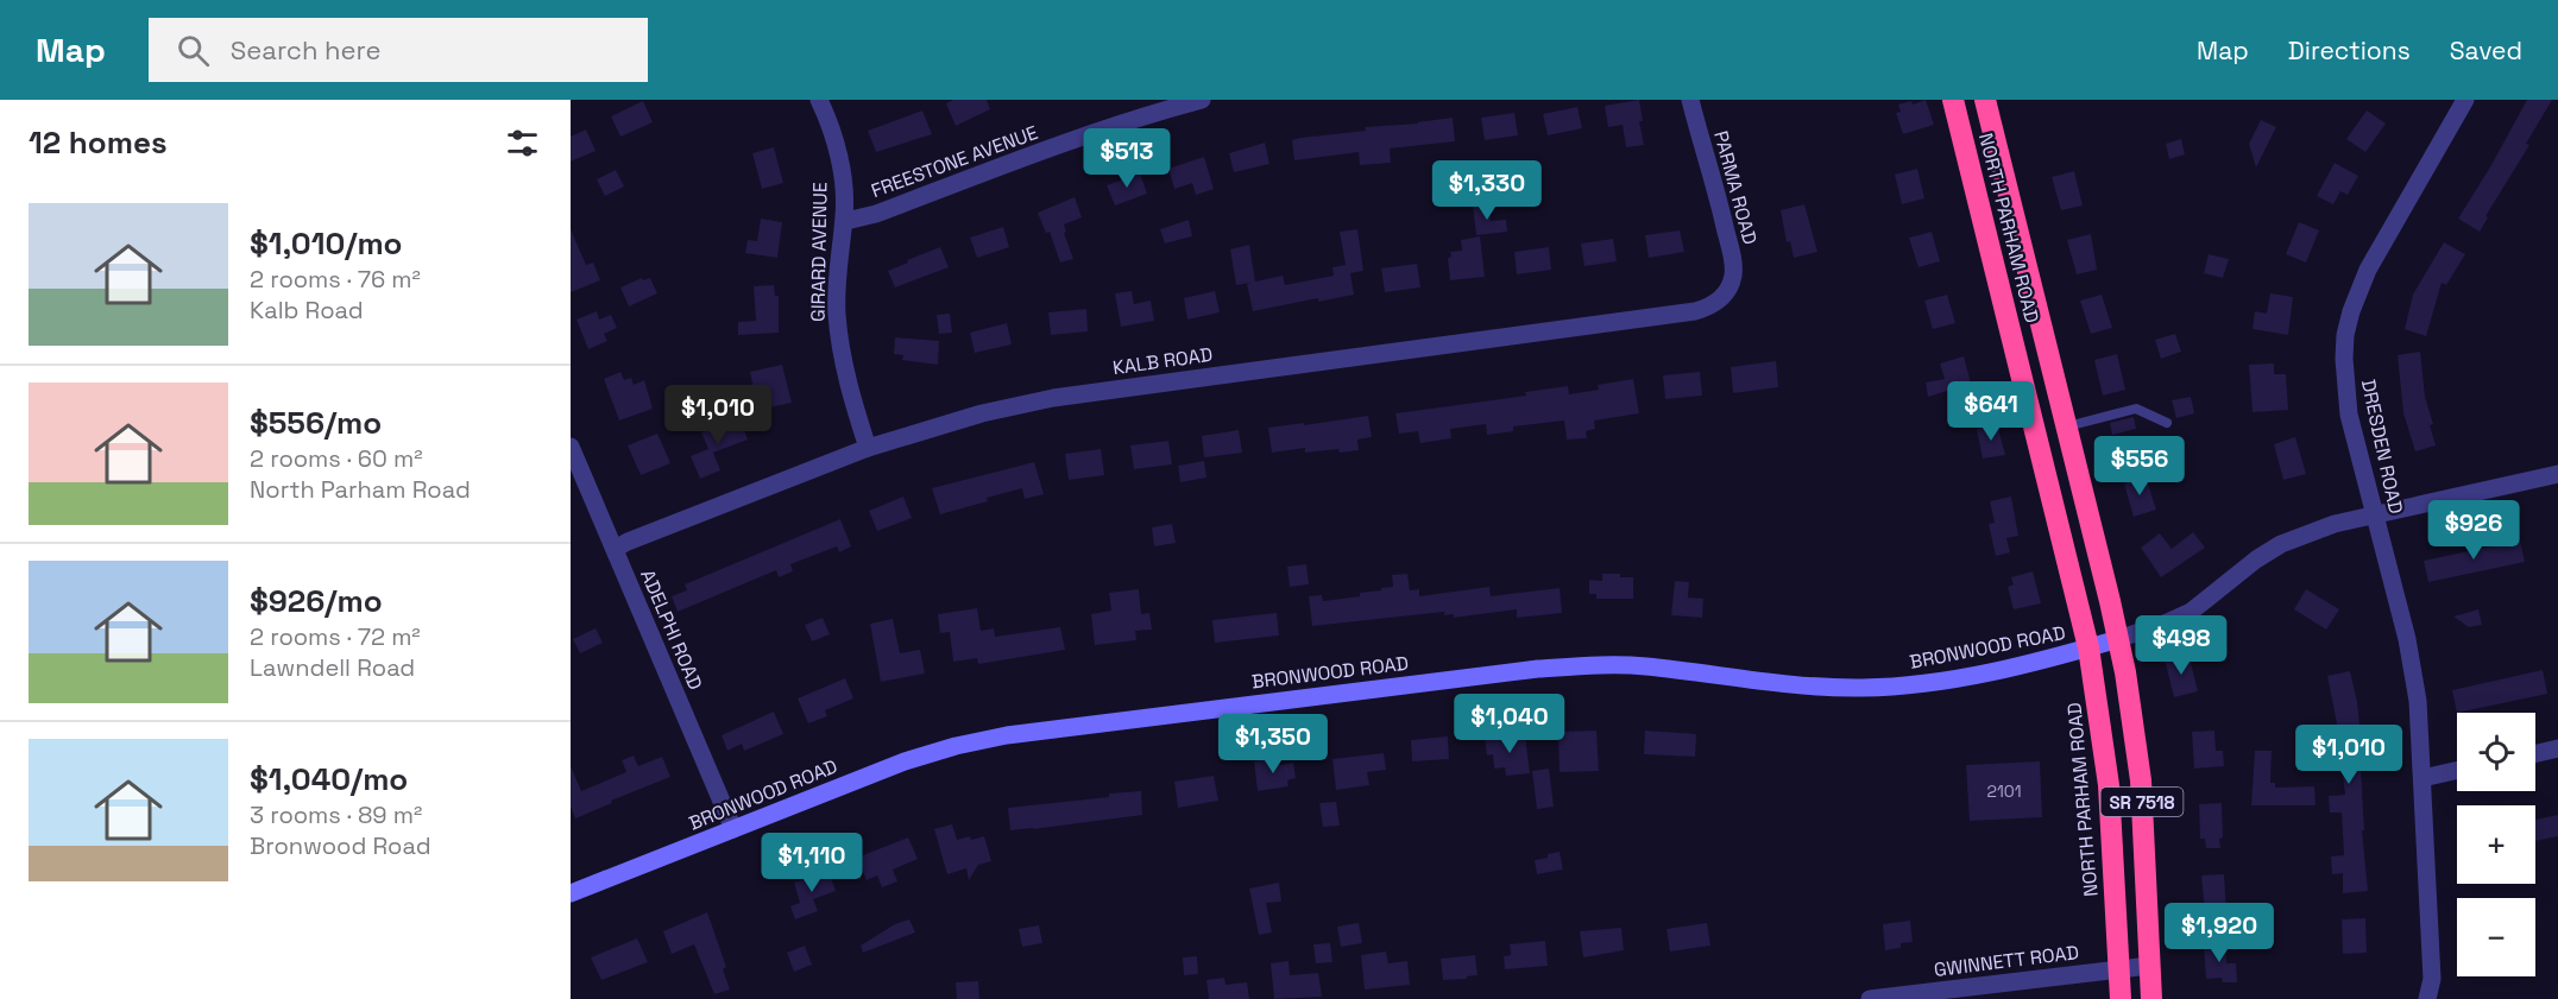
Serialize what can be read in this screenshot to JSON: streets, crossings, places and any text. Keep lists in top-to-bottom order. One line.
{"streets":{"highway":["NORTH PARHAM ROAD","SR 7518"],"street":["FREESTONE AVENUE","PARMA ROAD","GIRARD AVENUE","KALB ROAD","DRESDEN ROAD","ADELPHI ROAD","BRONWOOD ROAD","GWINNETT ROAD"]},"crossings":[["FREESTONE AVENUE","GIRARD AVENUE"],["PARMA ROAD","KALB ROAD"],["NORTH PARHAM ROAD","BRONWOOD ROAD"],["NORTH PARHAM ROAD","GWINNETT ROAD"],["GIRARD AVENUE","KALB ROAD"],["KALB ROAD","ADELPHI ROAD"],["ADELPHI ROAD","BRONWOOD ROAD"]],"house_numbers":["2101"],"page":{"header":"Map","search":"Search here","nav":["Map","Directions","Saved"],"heading":"12 homes","price":["$513","$1,330","$641","$1,010","$556","$926","$498","$1,040","$1,350","$1,010","$1,110","$1,920"],"list":[{"name":"$1,010/mo","note":"2 rooms · 76 m² · Kalb Road"},{"name":"$556/mo","note":"2 rooms · 60 m² · North Parham Road"},{"name":"$926/mo","note":"2 rooms · 72 m² · Lawndell Road"},{"name":"$1,040/mo","note":"3 rooms · 89 m² · Bronwood Road"}],"map_buttons":["+","−"]}}
